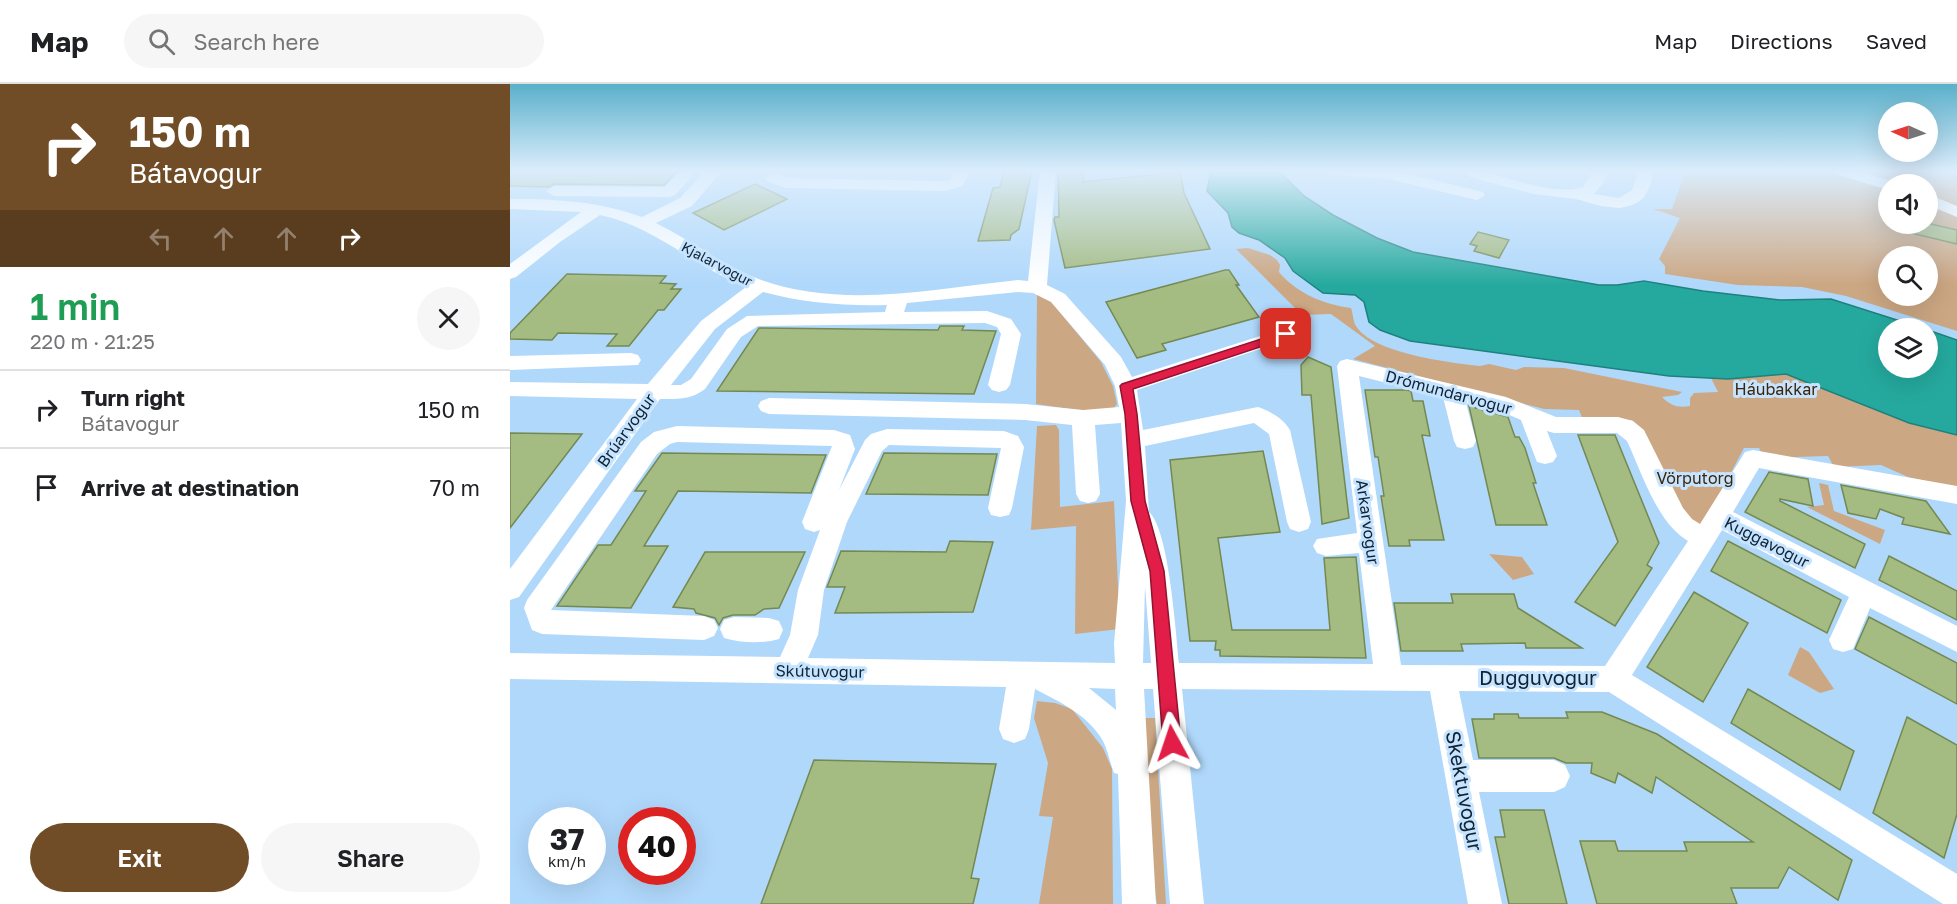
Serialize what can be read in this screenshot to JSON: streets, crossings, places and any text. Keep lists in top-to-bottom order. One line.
{"streets":{"street":["Kjalarvogur","Drómundarvogur","Brúarvogur","Arkarvogur","Kuggavogur","Skútuvogur","Dugguvogur","Skektuvogur"]},"crossings":[["Kjalarvogur","Brúarvogur"],["Drómundarvogur","Arkarvogur"],["Drómundarvogur","Kuggavogur"],["Arkarvogur","Dugguvogur"],["Kuggavogur","Dugguvogur"],["Skútuvogur","Dugguvogur"],["Dugguvogur","Skektuvogur"]],"parks":["Háubakkar","Vörputorg"],"north":"left","page":{"header":"Map","search":"Search here","nav":["Map","Directions","Saved"],"turn":["150 m","Bátavogur"],"heading":["1 min","220 m · 21:25"],"list":[{"name":"Turn right","note":"Bátavogur","value":"150 m"},{"name":"Arrive at destination","value":"70 m"}],"speed":"37 km/h","limit":"40","buttons":["Exit","Share"]}}
